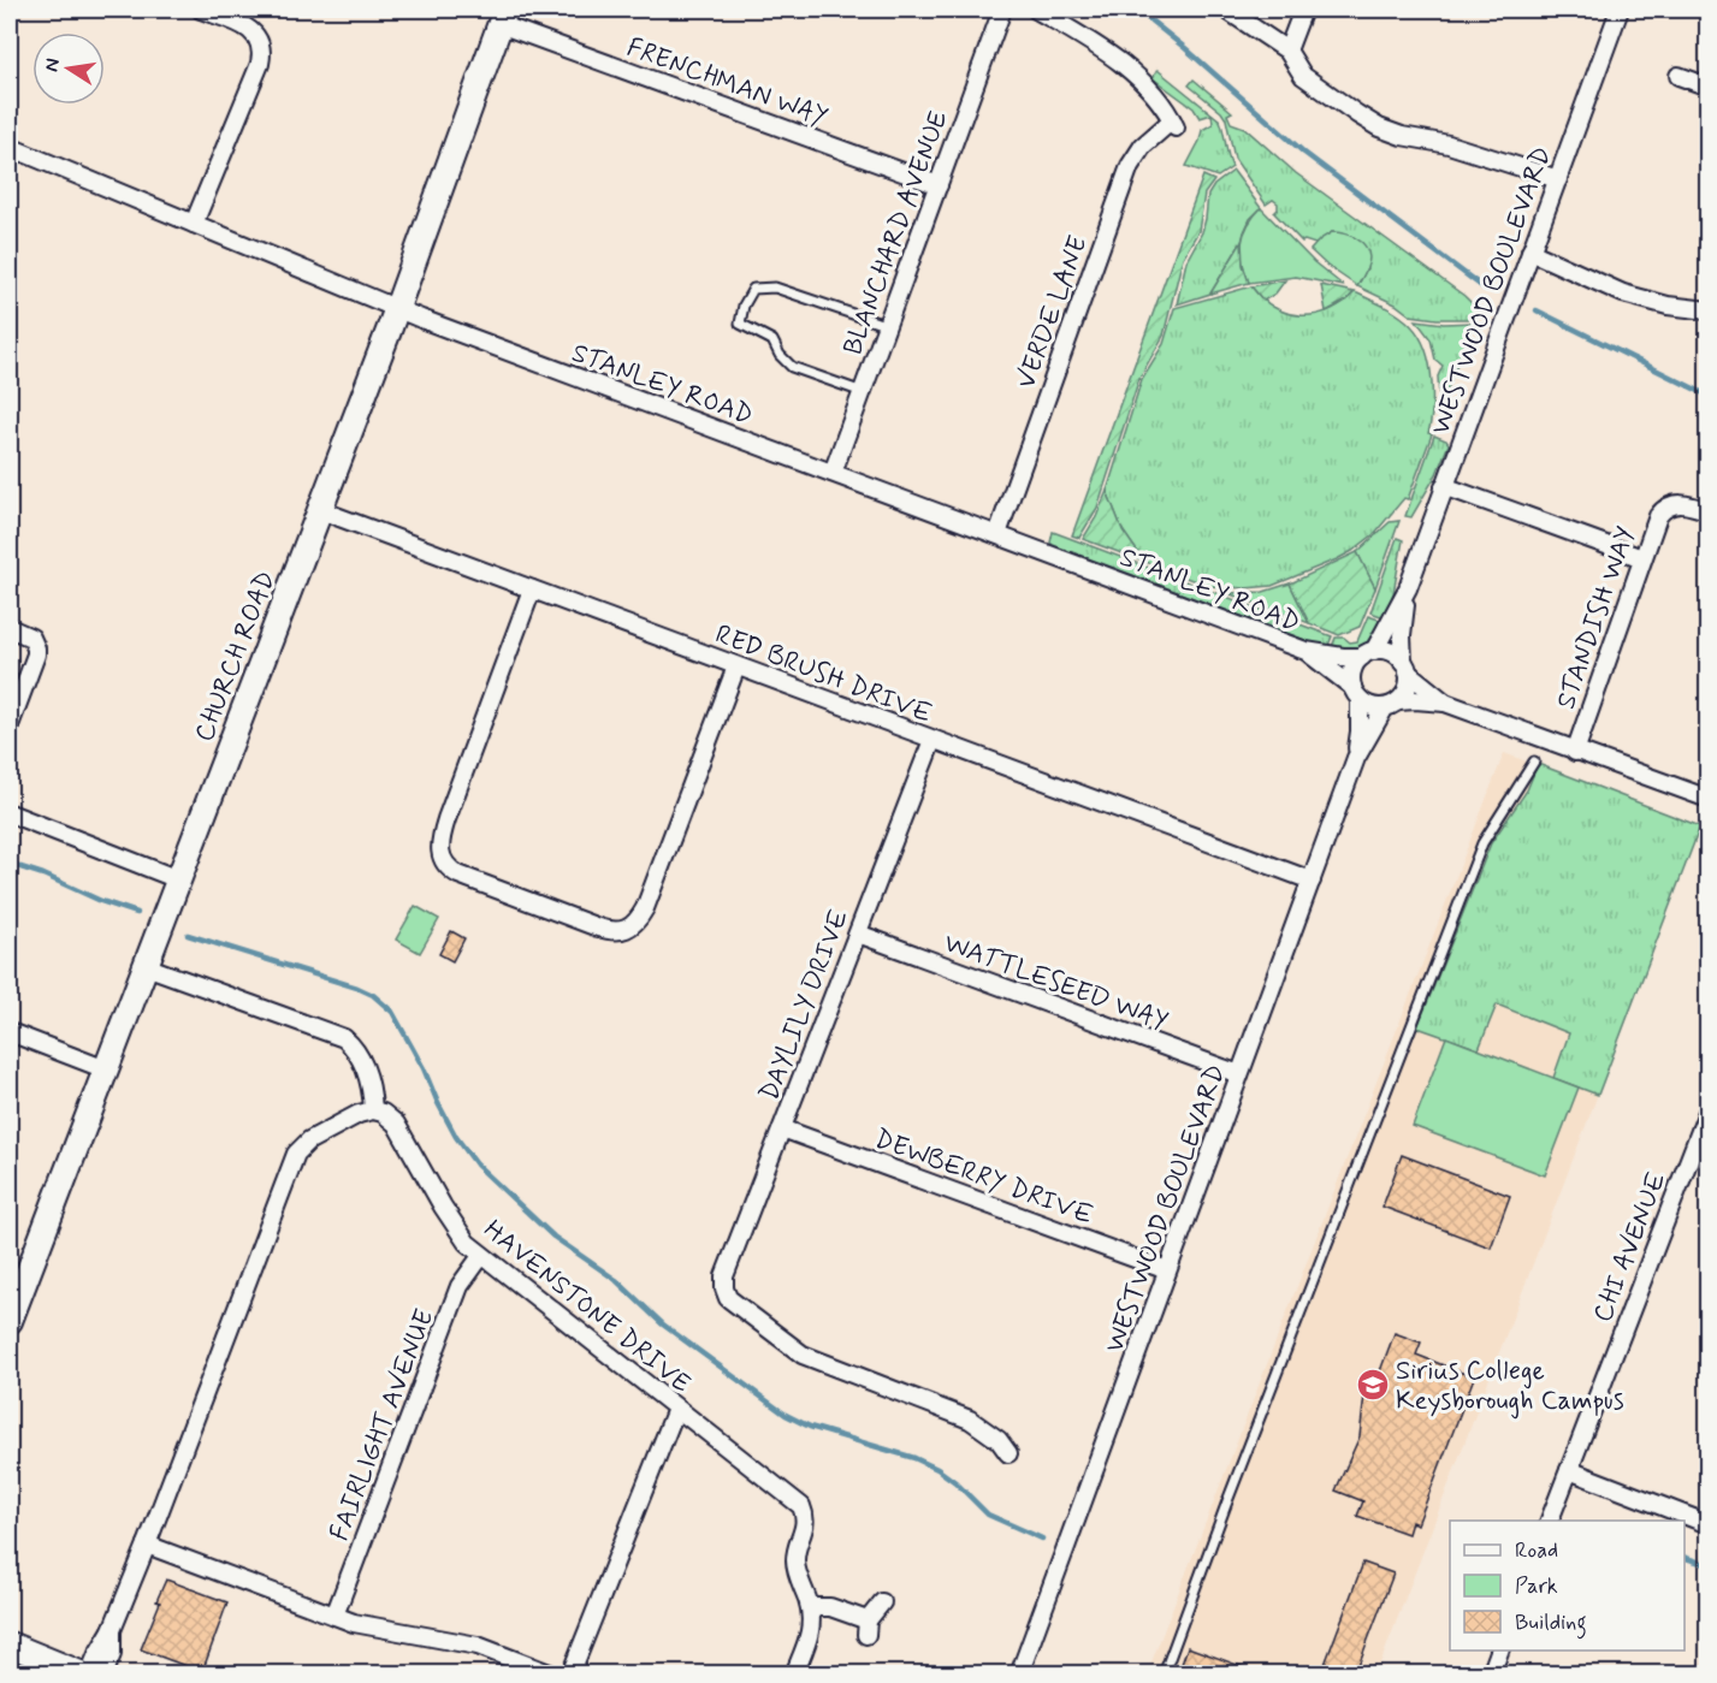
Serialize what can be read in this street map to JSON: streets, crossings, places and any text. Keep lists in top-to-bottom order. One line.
{"streets":{"main road":["CHURCH ROAD"],"street":["FRENCHMAN WAY","BLANCHARD AVENUE","WESTWOOD BOULEVARD","VERDE LANE","STANLEY ROAD","STANDISH WAY","RED BRUSH DRIVE","WATTLESEED WAY","DAYLILY DRIVE","DEWBERRY DRIVE","CHI AVENUE","HAVENSTONE DRIVE","FAIRLIGHT AVENUE"]},"crossings":[["FRENCHMAN WAY","BLANCHARD AVENUE"],["FRENCHMAN WAY","CHURCH ROAD"],["BLANCHARD AVENUE","STANLEY ROAD"],["WESTWOOD BOULEVARD","STANLEY ROAD"],["WESTWOOD BOULEVARD","RED BRUSH DRIVE"],["WESTWOOD BOULEVARD","WATTLESEED WAY"],["WESTWOOD BOULEVARD","DEWBERRY DRIVE"],["VERDE LANE","STANLEY ROAD"],["STANLEY ROAD","CHURCH ROAD"],["CHURCH ROAD","RED BRUSH DRIVE"],["RED BRUSH DRIVE","DAYLILY DRIVE"],["WATTLESEED WAY","DAYLILY DRIVE"],["DAYLILY DRIVE","DEWBERRY DRIVE"],["HAVENSTONE DRIVE","FAIRLIGHT AVENUE"]],"places":{"school or university":["Sirius College Keysborough Campus"]},"legend":["Road","Park","Building"],"north":"left"}
